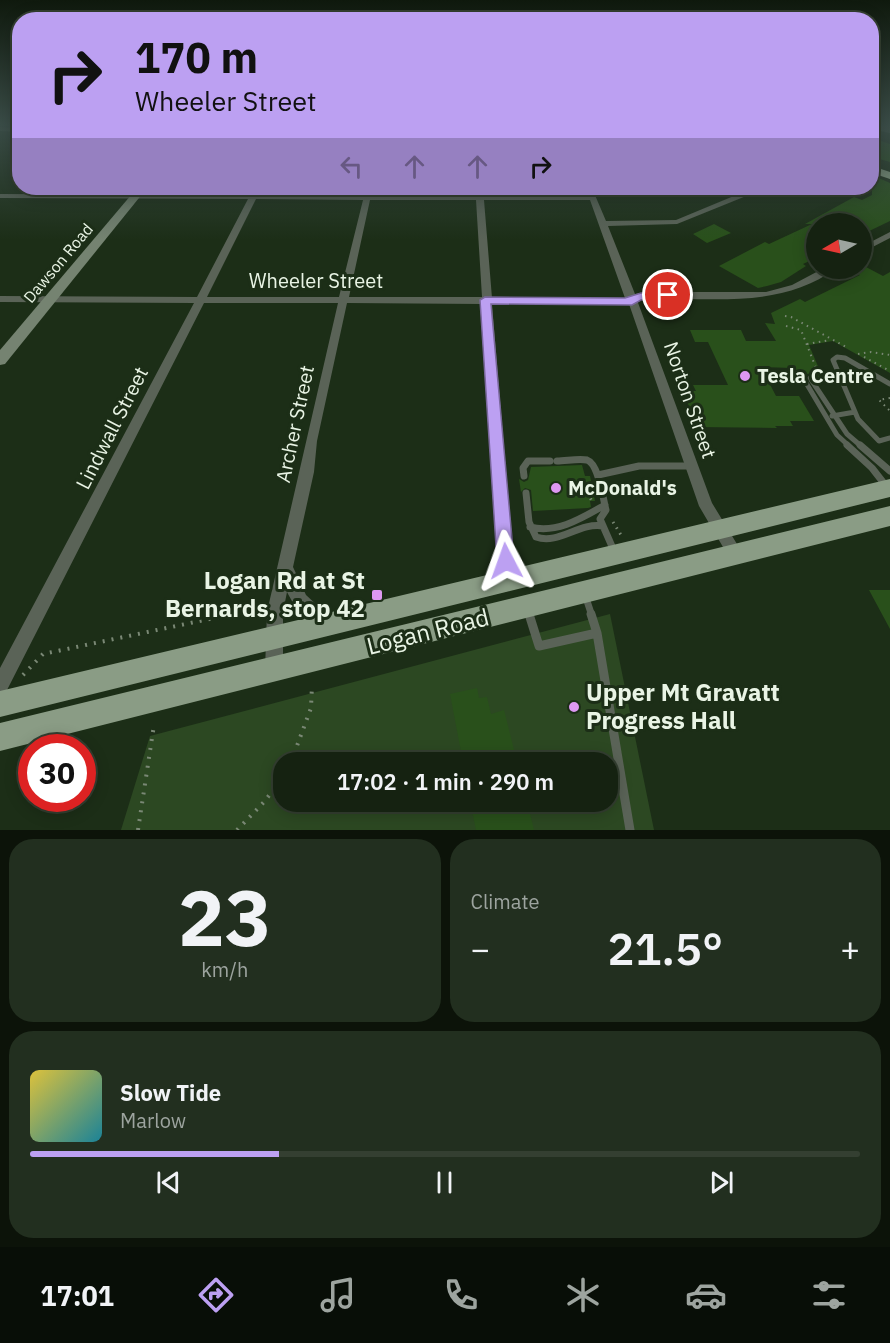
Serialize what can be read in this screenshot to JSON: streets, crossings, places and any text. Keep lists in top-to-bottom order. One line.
{"streets":{"main road":["Dawson Road","Logan Road"],"street":["Wheeler Street","Norton Street","Archer Street","Lindwall Street"]},"crossings":[["Dawson Road","Wheeler Street"],["Wheeler Street","Norton Street"],["Wheeler Street","Archer Street"],["Wheeler Street","Lindwall Street"],["Norton Street","Logan Road"],["Archer Street","Logan Road"],["Lindwall Street","Logan Road"]],"places":{"other":["Tesla Centre","McDonald's","Upper Mt Gravatt Progress Hall"],"transit":["Logan Rd at St Bernards, stop 42"]},"north":"left","page":{"turn":["170 m","Wheeler Street"],"limit":"30","trip":"17:02 · 1 min · 290 m","tile":[["23","km/h"],"Climate"],"heat":["−","21.5°","+"],"song":["Slow Tide","Marlow"],"tabs":"17:01"}}
